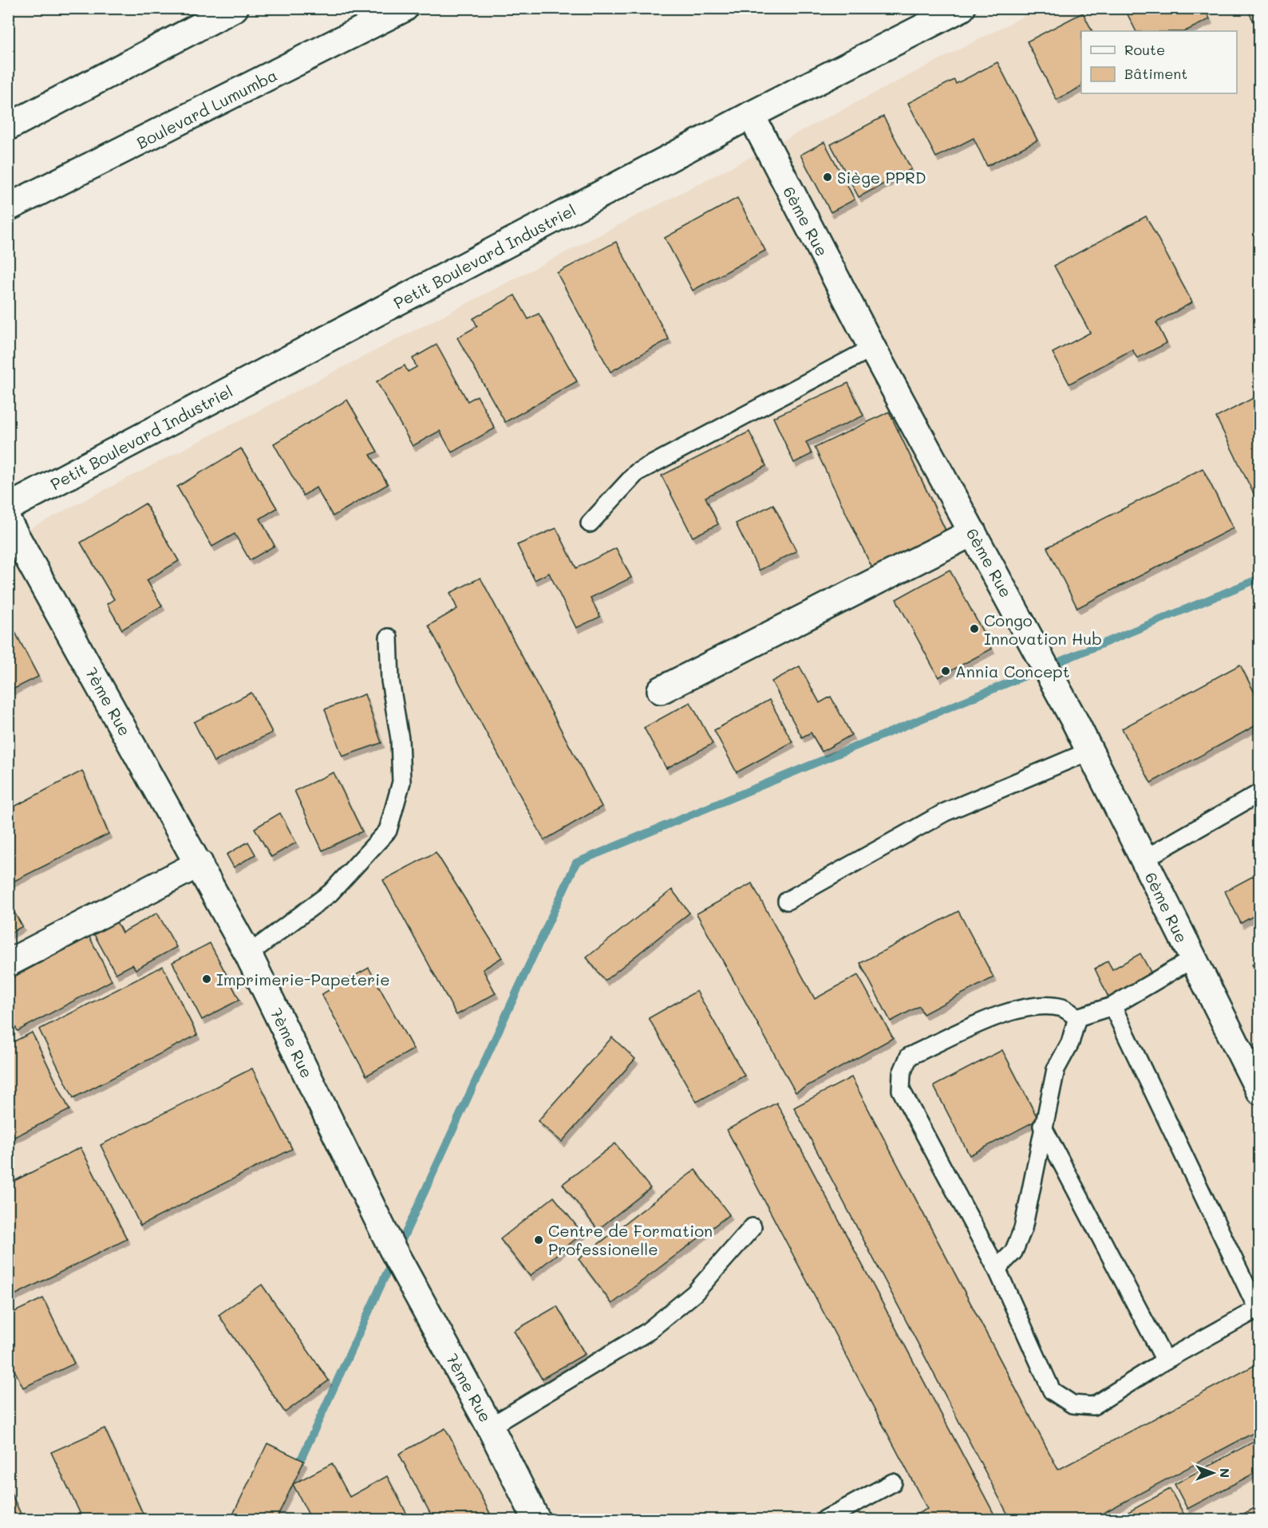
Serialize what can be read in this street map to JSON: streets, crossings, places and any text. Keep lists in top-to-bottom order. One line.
{"streets":{"main road":["Boulevard Lumumba","6ème Rue","Petit Boulevard Industriel","7ème Rue"]},"crossings":[["6ème Rue","Petit Boulevard Industriel"]],"places":["Siège PPRD","Congo Innovation Hub","Annia Concept","Imprimerie-Papeterie","Centre de Formation Professionelle"],"legend":["Route","Bâtiment"],"north":"right"}
